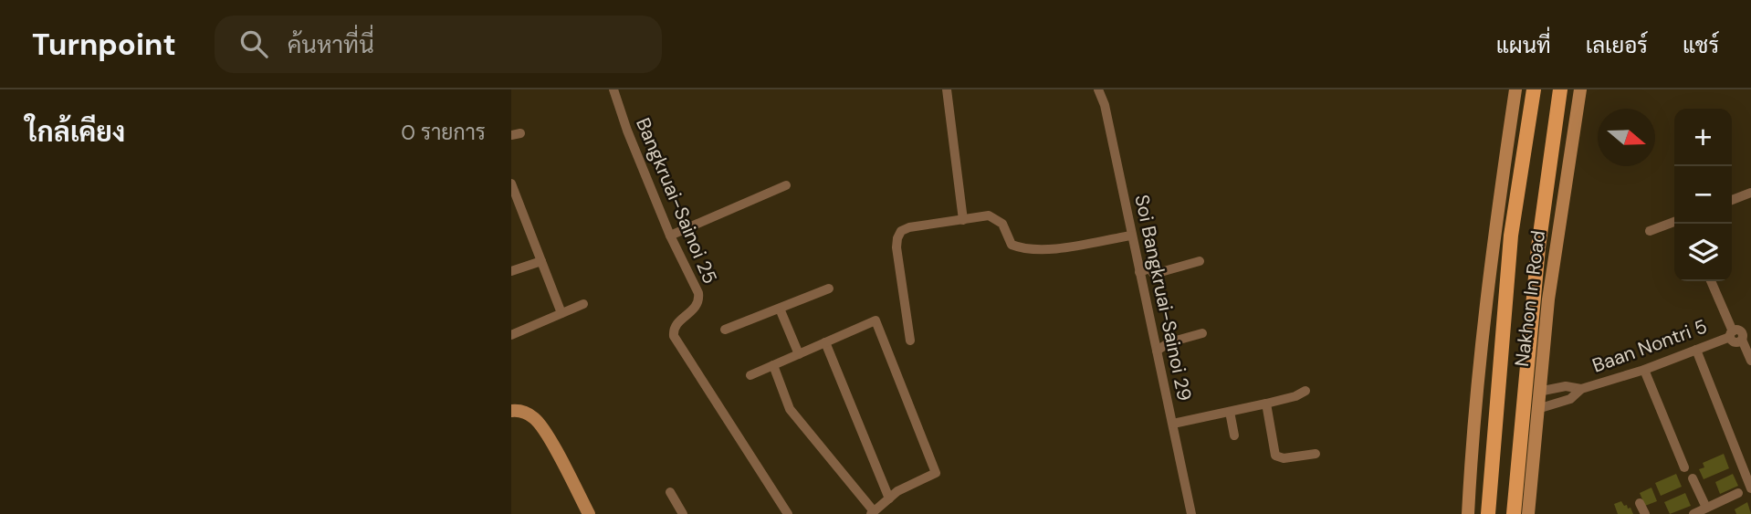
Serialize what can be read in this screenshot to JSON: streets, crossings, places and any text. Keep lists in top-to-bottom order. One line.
{"streets":{"main road":["Nakhon In Road"],"street":["Bangkruai-Sainoi 25","Soi Bangkruai-Sainoi 29","Baan Nontri 5"]},"crossings":[["Nakhon In Road","Baan Nontri 5"]],"north":"right","page":{"header":"Turnpoint","search":"ค้นหาที่นี่","nav":["แผนที่","เลเยอร์","แชร์"],"heading":["ใกล้เคียง","0 รายการ"],"map_buttons":["+","−"]}}
